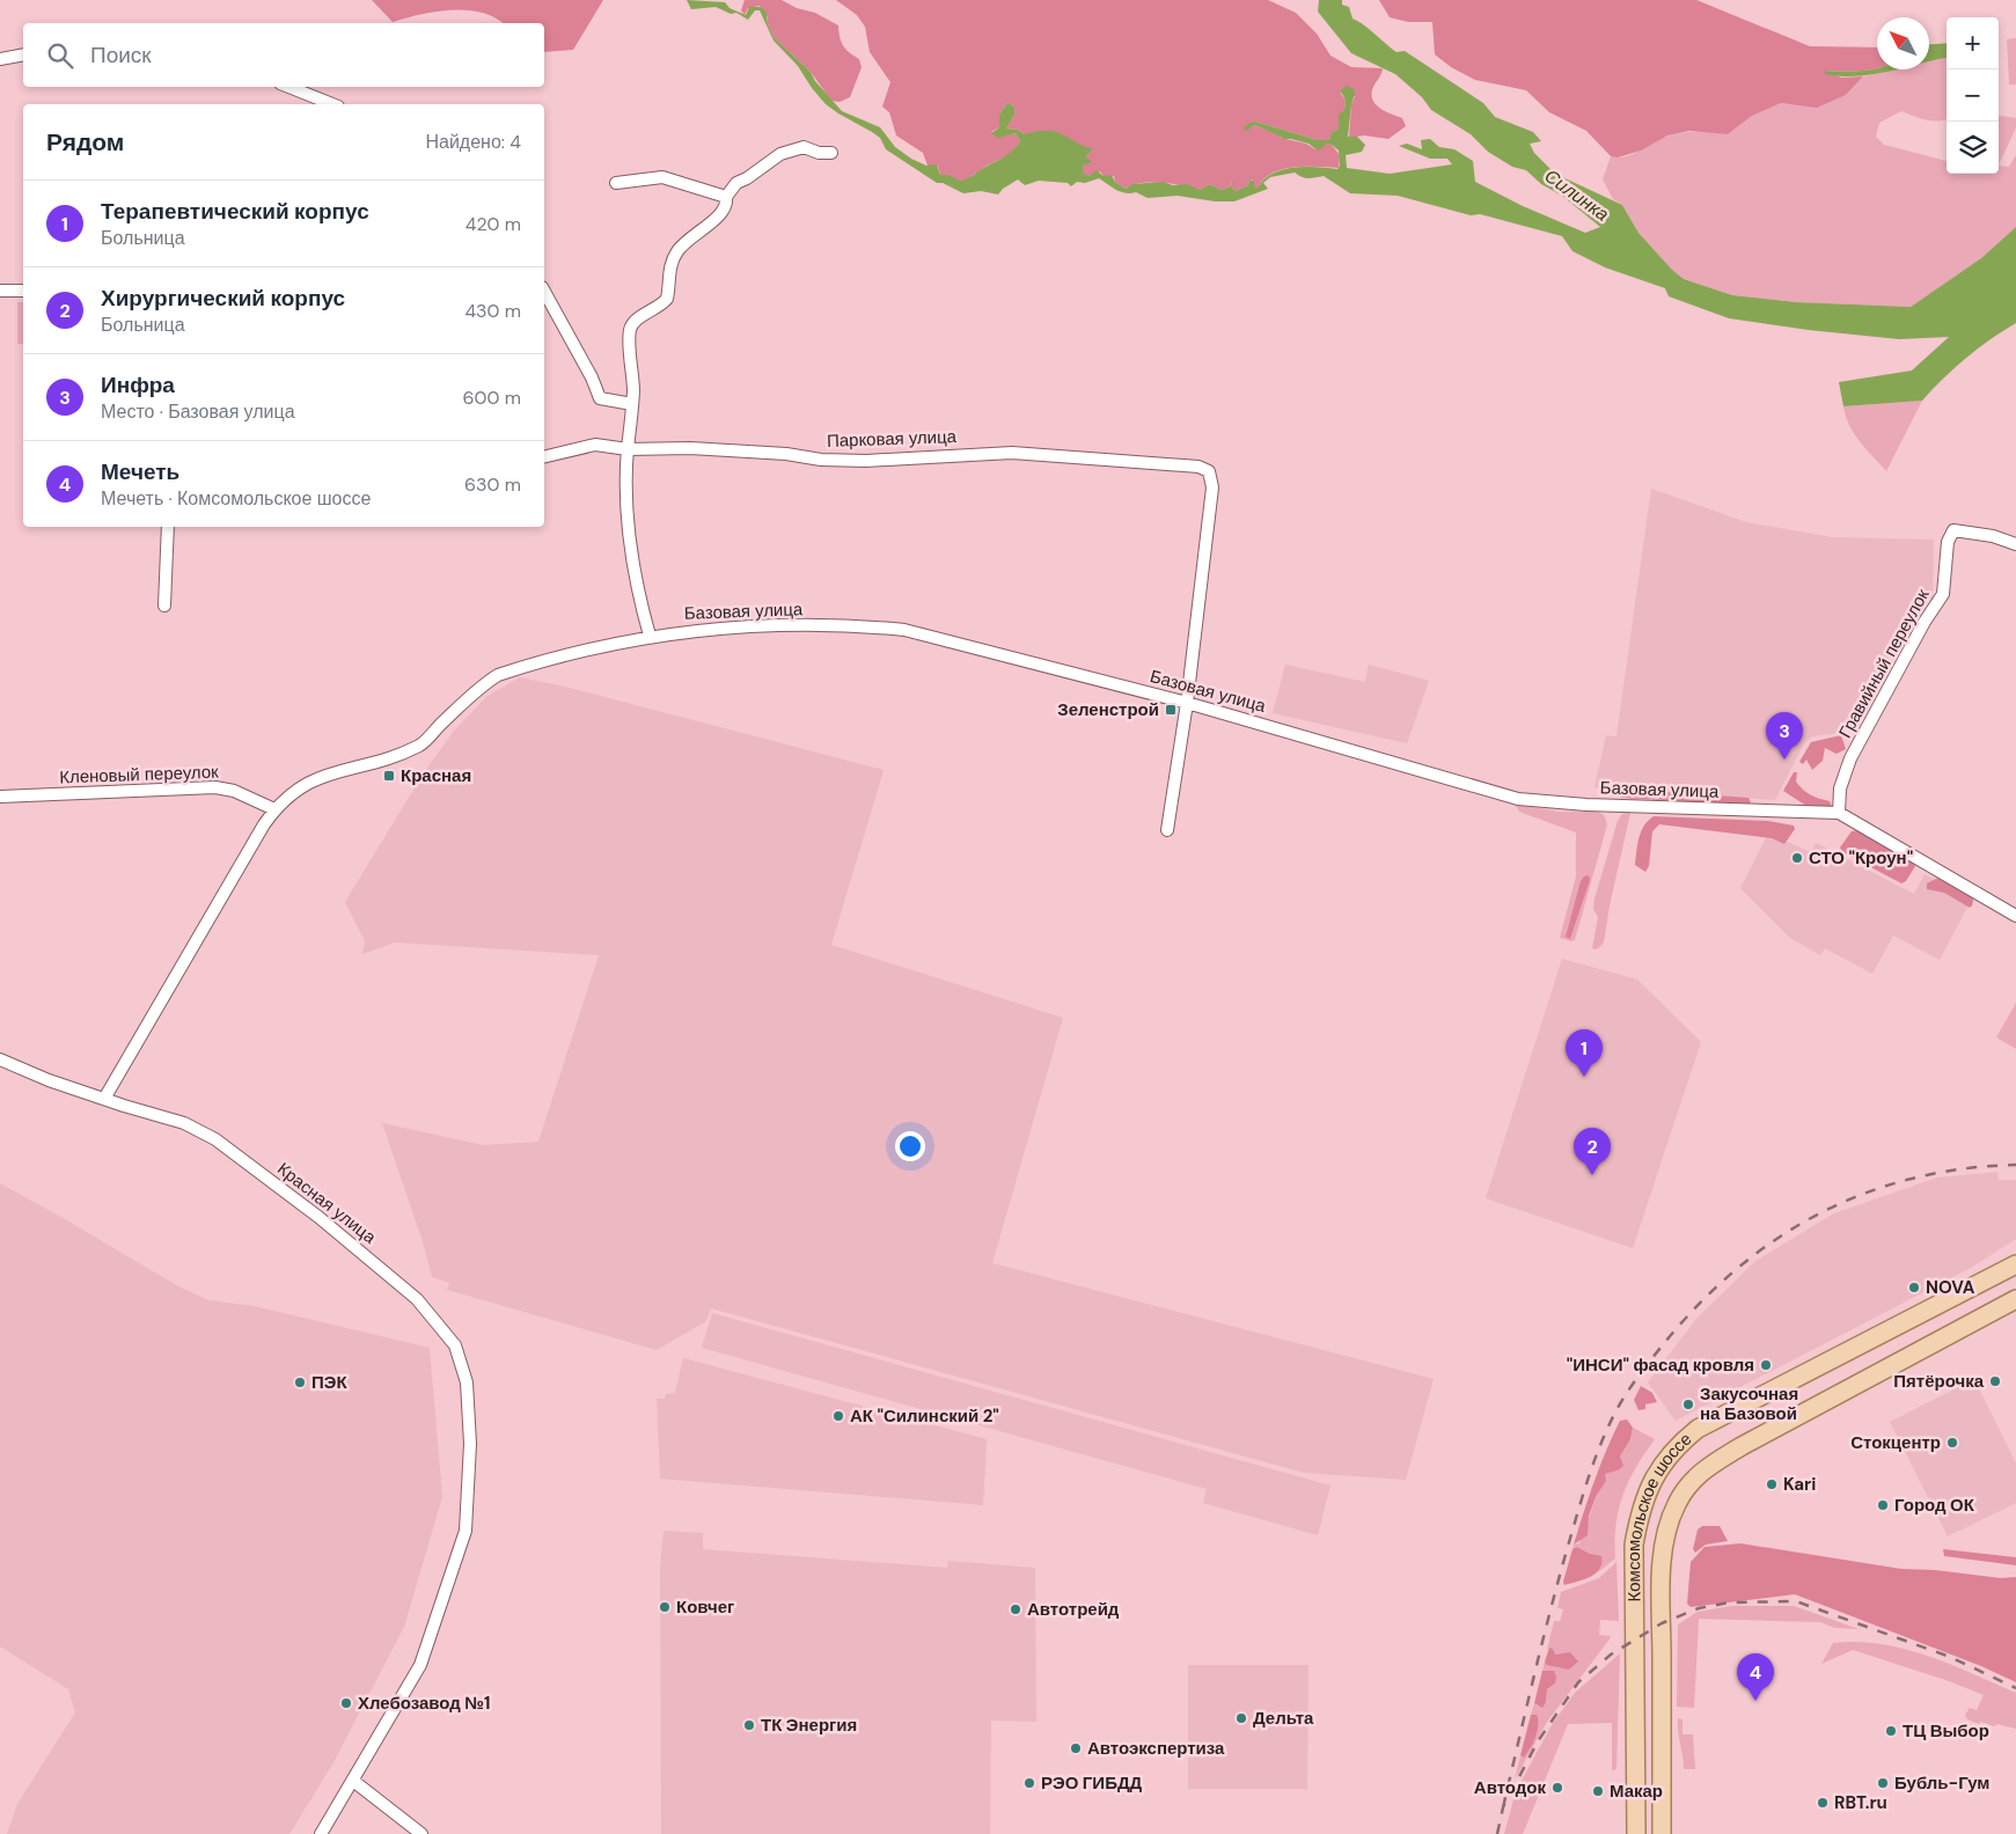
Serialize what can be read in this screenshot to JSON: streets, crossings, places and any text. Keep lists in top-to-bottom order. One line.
{"streets":{"main road":["Комсомольское шоссе"],"street":["Парковая улица","Базовая улица","Гравийный переулок","Кленовый переулок","Красная улица"]},"crossings":[["Парковая улица","Базовая улица"],["Базовая улица","Гравийный переулок"],["Базовая улица","Кленовый переулок"]],"water":["Силинка"],"places":{"transit":["Зеленстрой","Красная"],"other":["СТО \"Кроун\"","NOVA","\"ИНСИ\" фасад кровля","Пятёрочка","ПЭК","Закусочная на Базовой","АК \"Силинский 2\"","Стокцентр","Kari","Город ОК","Ковчег","Автотрейд","Хлебозавод №1","Дельта","ТК Энергия","ТЦ Выбор","Автоэкспертиза","РЭО ГИБДД","Бубль-Гум","Автодок","Макар","RBT.ru"]},"north":"top left","page":{"map_buttons":["+","−"],"search":"Поиск","heading":["Рядом","Найдено: 4"],"list":[{"mark":"1","name":"Терапевтический корпус","note":"Больница","value":"420 m"},{"mark":"2","name":"Хирургический корпус","note":"Больница","value":"430 m"},{"mark":"3","name":"Инфра","note":"Место · Базовая улица","value":"600 m"},{"mark":"4","name":"Мечеть","note":"Мечеть · Комсомольское шоссе","value":"630 m"}],"pins":["3","1","2","4"]}}
